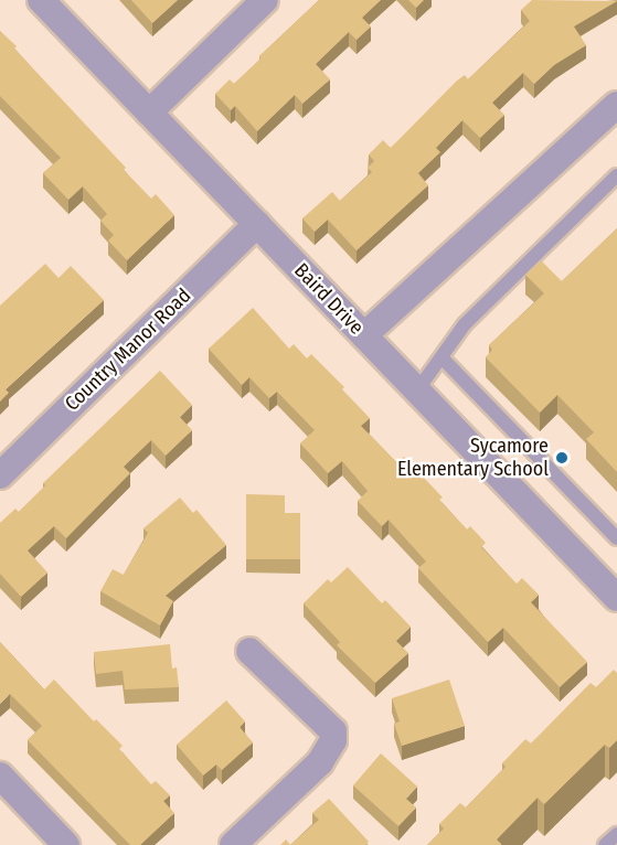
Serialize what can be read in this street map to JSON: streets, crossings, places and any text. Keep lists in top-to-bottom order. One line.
{"streets":{"street":["Baird Drive","Country Manor Road"]},"crossings":[["Baird Drive","Country Manor Road"]],"places":["Sycamore Elementary School"]}
